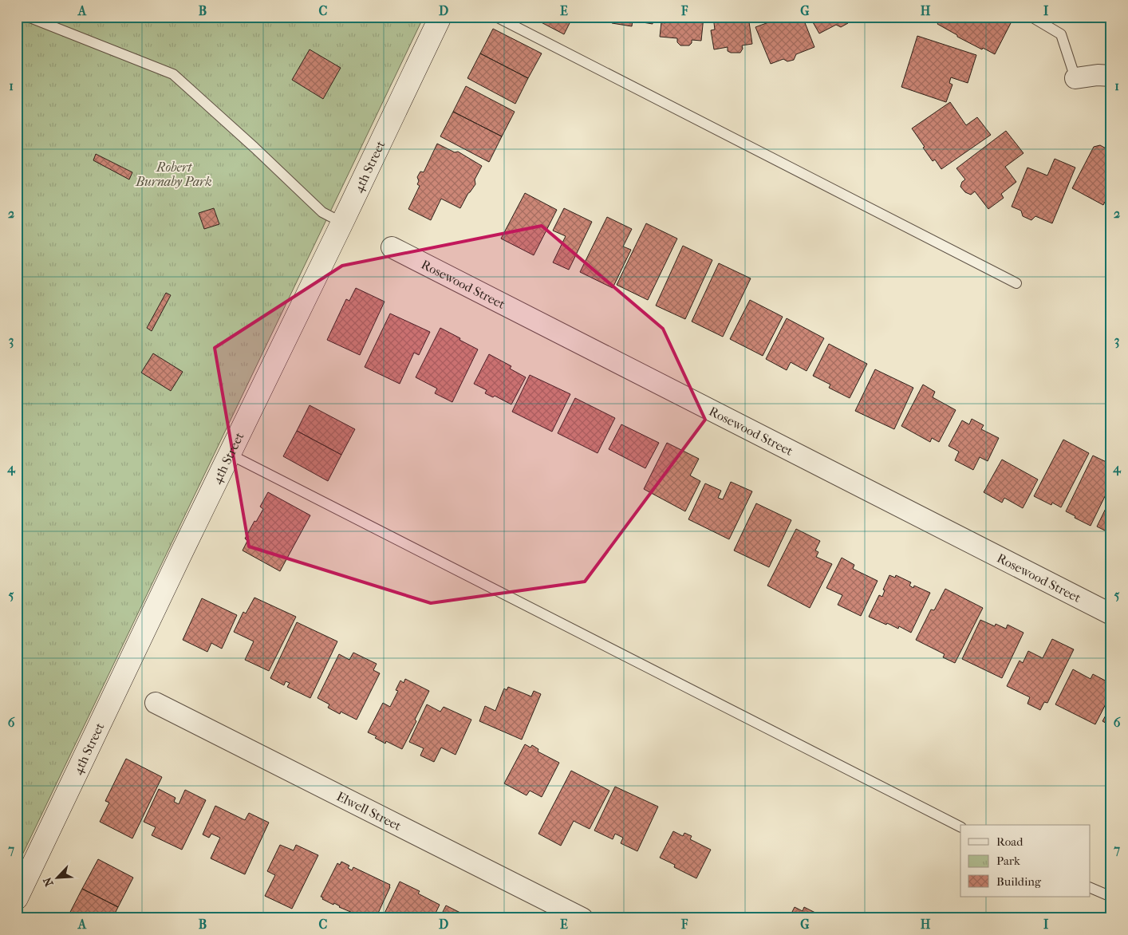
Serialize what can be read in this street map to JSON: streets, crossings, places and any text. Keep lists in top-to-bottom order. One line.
{"streets":{"street":["4th Street","Rosewood Street","Elwell Street"]},"parks":["Robert Burnaby Park"],"legend":["Road","Park","Building"],"north":"bottom left","grid":{"columns":["A","B","C","D","E","F","G","H","I"],"rows":["1","2","3","4","5","6","7"]}}
